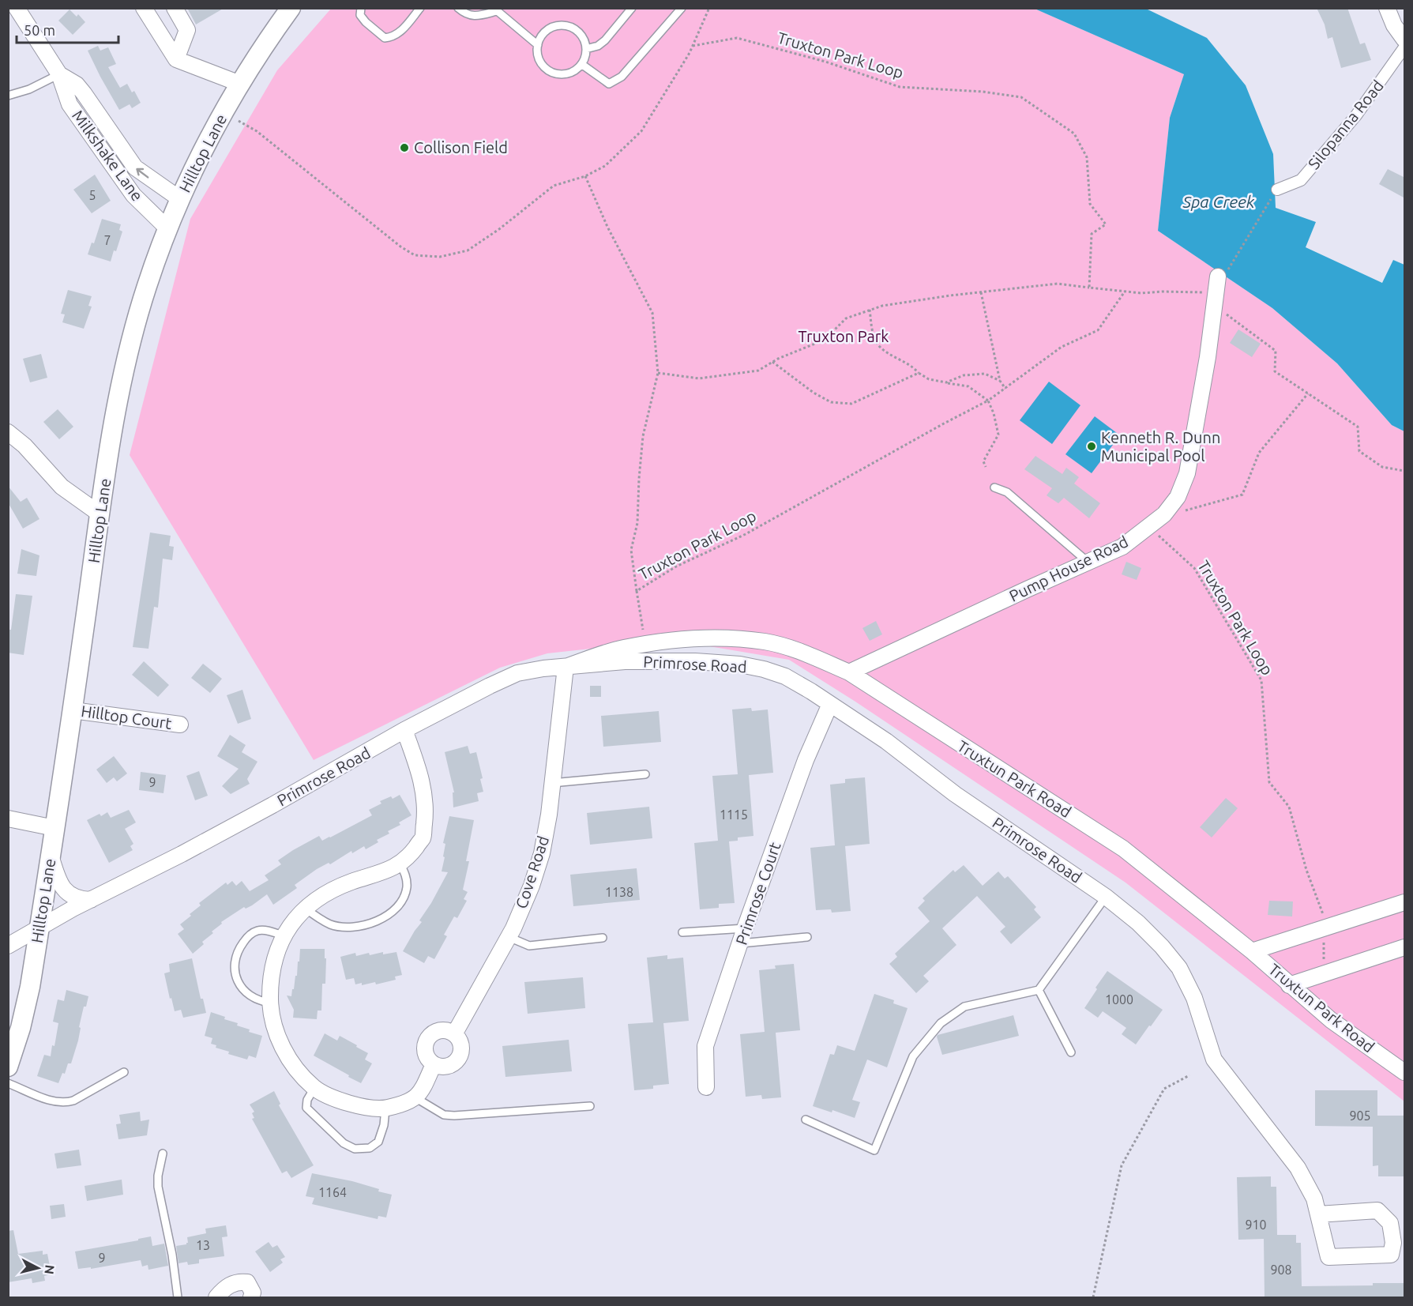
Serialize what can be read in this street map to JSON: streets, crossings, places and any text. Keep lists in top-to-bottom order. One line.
{"streets":{"street":["Silopanna Road","Hilltop Lane","Milkshake Lane","Pump House Road","Primrose Road","Hilltop Court","Truxtun Park Road","Cove Road","Primrose Court"],"path":["Truxton Park Loop"]},"crossings":[["Truxton Park Loop","Pump House Road"],["Hilltop Lane","Milkshake Lane"],["Hilltop Lane","Primrose Road"],["Hilltop Lane","Hilltop Court"],["Pump House Road","Truxtun Park Road"],["Primrose Road","Truxtun Park Road"],["Primrose Road","Cove Road"],["Primrose Road","Primrose Court"],["Truxtun Park Road","Cove Road"]],"water":["Spa Creek"],"parks":["Truxton Park"],"places":["Collison Field","Kenneth R. Dunn Municipal Pool"],"house_numbers":["5","7","9","1115","1138","1000","905","1164","910","13","9","908"],"scale_bar":"50 m","north":"right"}
